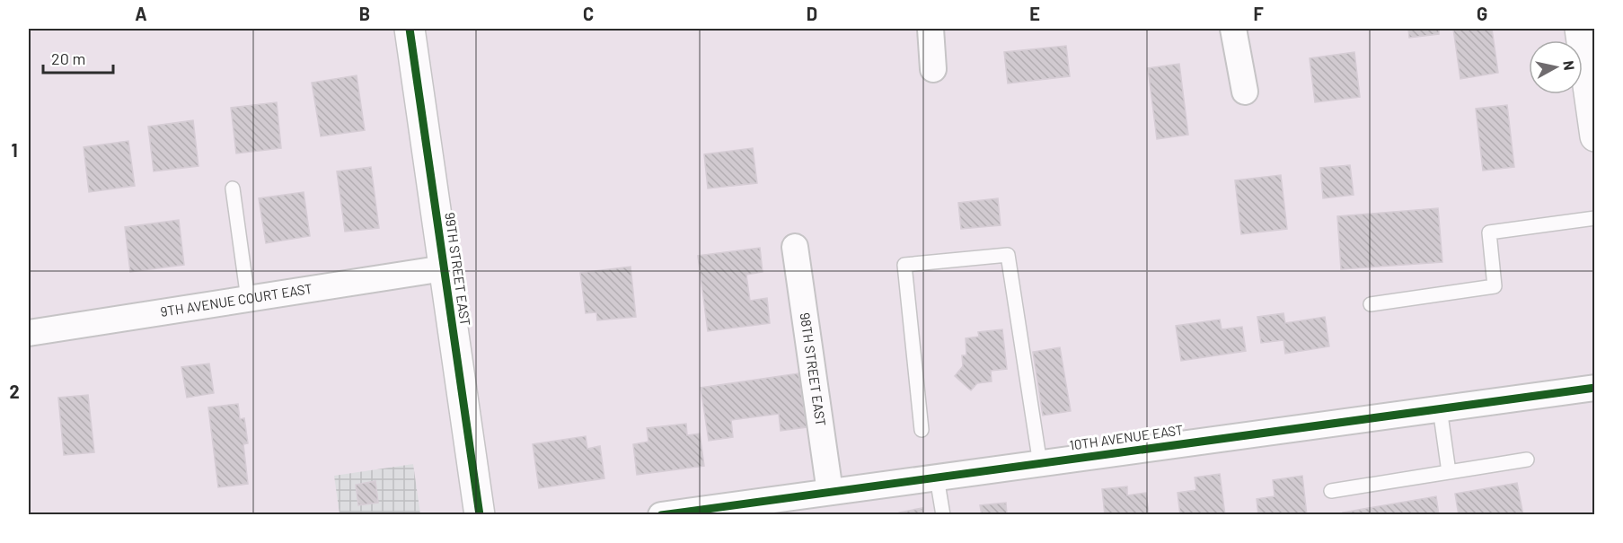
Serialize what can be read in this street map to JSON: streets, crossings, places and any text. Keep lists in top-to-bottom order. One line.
{"streets":{"street":["99TH STREET EAST","9TH AVENUE COURT EAST","98TH STREET EAST","10TH AVENUE EAST"]},"crossings":[["99TH STREET EAST","9TH AVENUE COURT EAST"],["98TH STREET EAST","10TH AVENUE EAST"]],"scale_bar":"20 m","north":"right","grid":{"columns":["A","B","C","D","E","F","G"],"rows":["1","2"]}}
